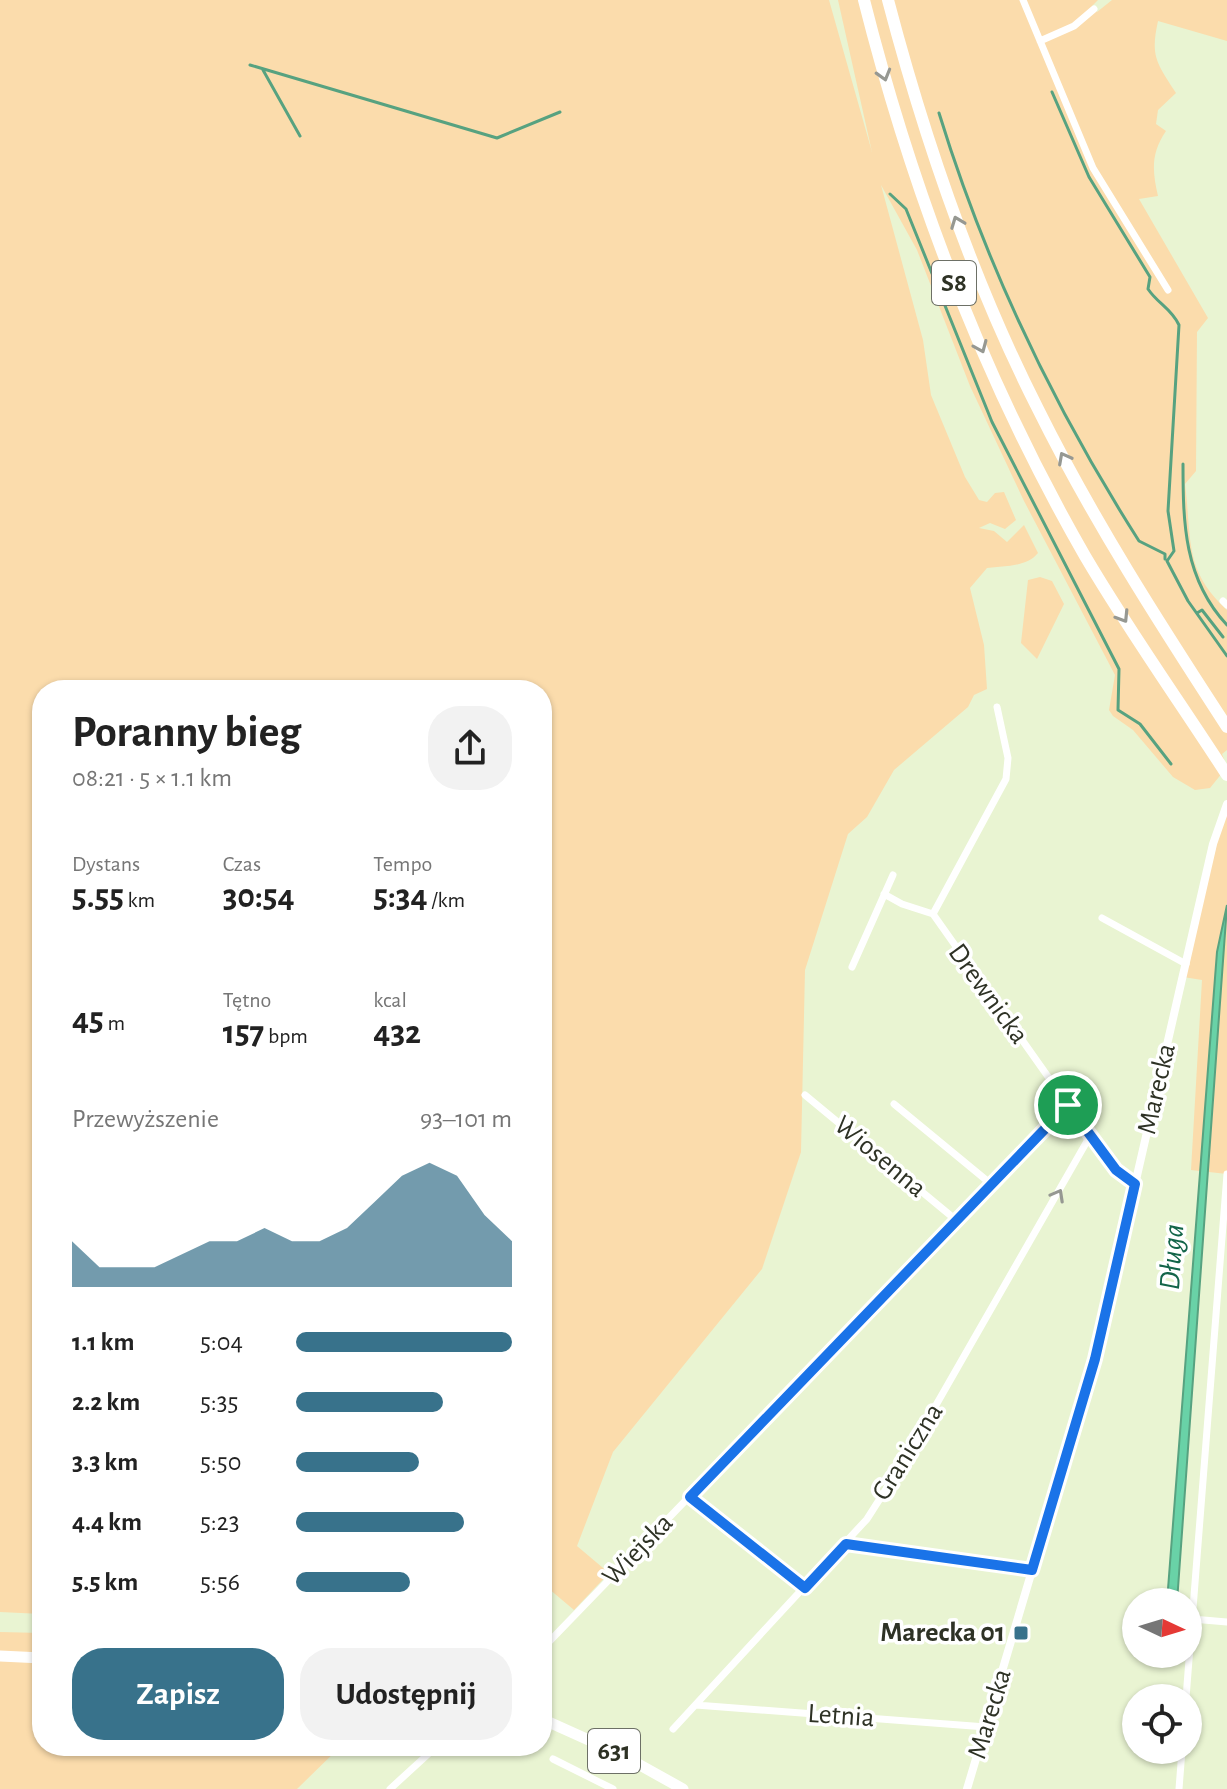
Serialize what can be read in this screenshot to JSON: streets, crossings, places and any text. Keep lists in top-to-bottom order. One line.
{"streets":{"highway":["S8"],"main road":["631"],"street":["Drewnicka","Marecka","Wiosenna","Graniczna","Wiejska","Letnia"]},"crossings":[["Drewnicka","Marecka"],["Drewnicka","Graniczna"],["Drewnicka","Wiejska"],["Marecka","Letnia"],["Wiosenna","Wiejska"],["Graniczna","Letnia"]],"one_way":["Graniczna"],"water":["Długa"],"places":{"transit":["Marecka 01"]},"north":"right","page":{"heading":["Poranny bieg","08:21 · 5 × 1.1 km"],"stats":[["Dystans","5.55 km"],["Czas","30:54"],["Tempo","5:34 /km"],["45 m"],["Tętno","157 bpm"],["kcal","432"]],"chart":["Przewyższenie","93–101 m"],"list":[{"name":"1.1 km","note":"5:04"},{"name":"2.2 km","note":"5:35"},{"name":"3.3 km","note":"5:50"},{"name":"4.4 km","note":"5:23"},{"name":"5.5 km","note":"5:56"}],"buttons":["Zapisz","Udostępnij"]}}
